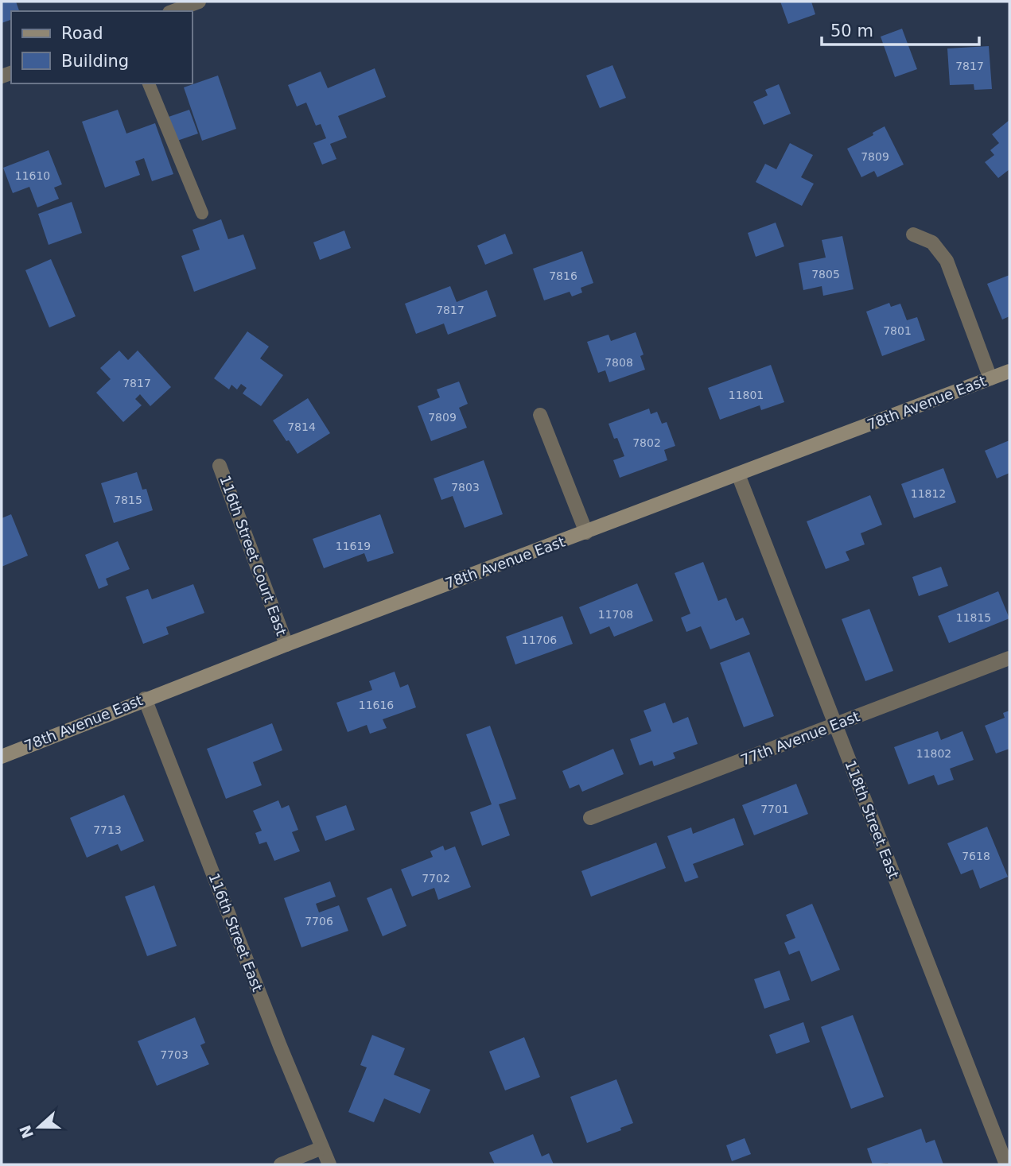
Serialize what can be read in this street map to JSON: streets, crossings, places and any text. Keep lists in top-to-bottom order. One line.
{"streets":{"street":["78th Avenue East","116th Street Court East","77th Avenue East","118th Street East","116th Street East"]},"crossings":[["78th Avenue East","116th Street Court East"],["78th Avenue East","118th Street East"],["78th Avenue East","116th Street East"],["77th Avenue East","118th Street East"]],"house_numbers":["7817","7809","11610","7805","7816","7817","7801","7808","7817","11801","7809","7814","7802","7803","11812","7815","11619","11708","11815","11706","11616","11802","7701","7713","7618","7702","7706","7703"],"legend":["Road","Building"],"scale_bar":"50 m","north":"left"}
